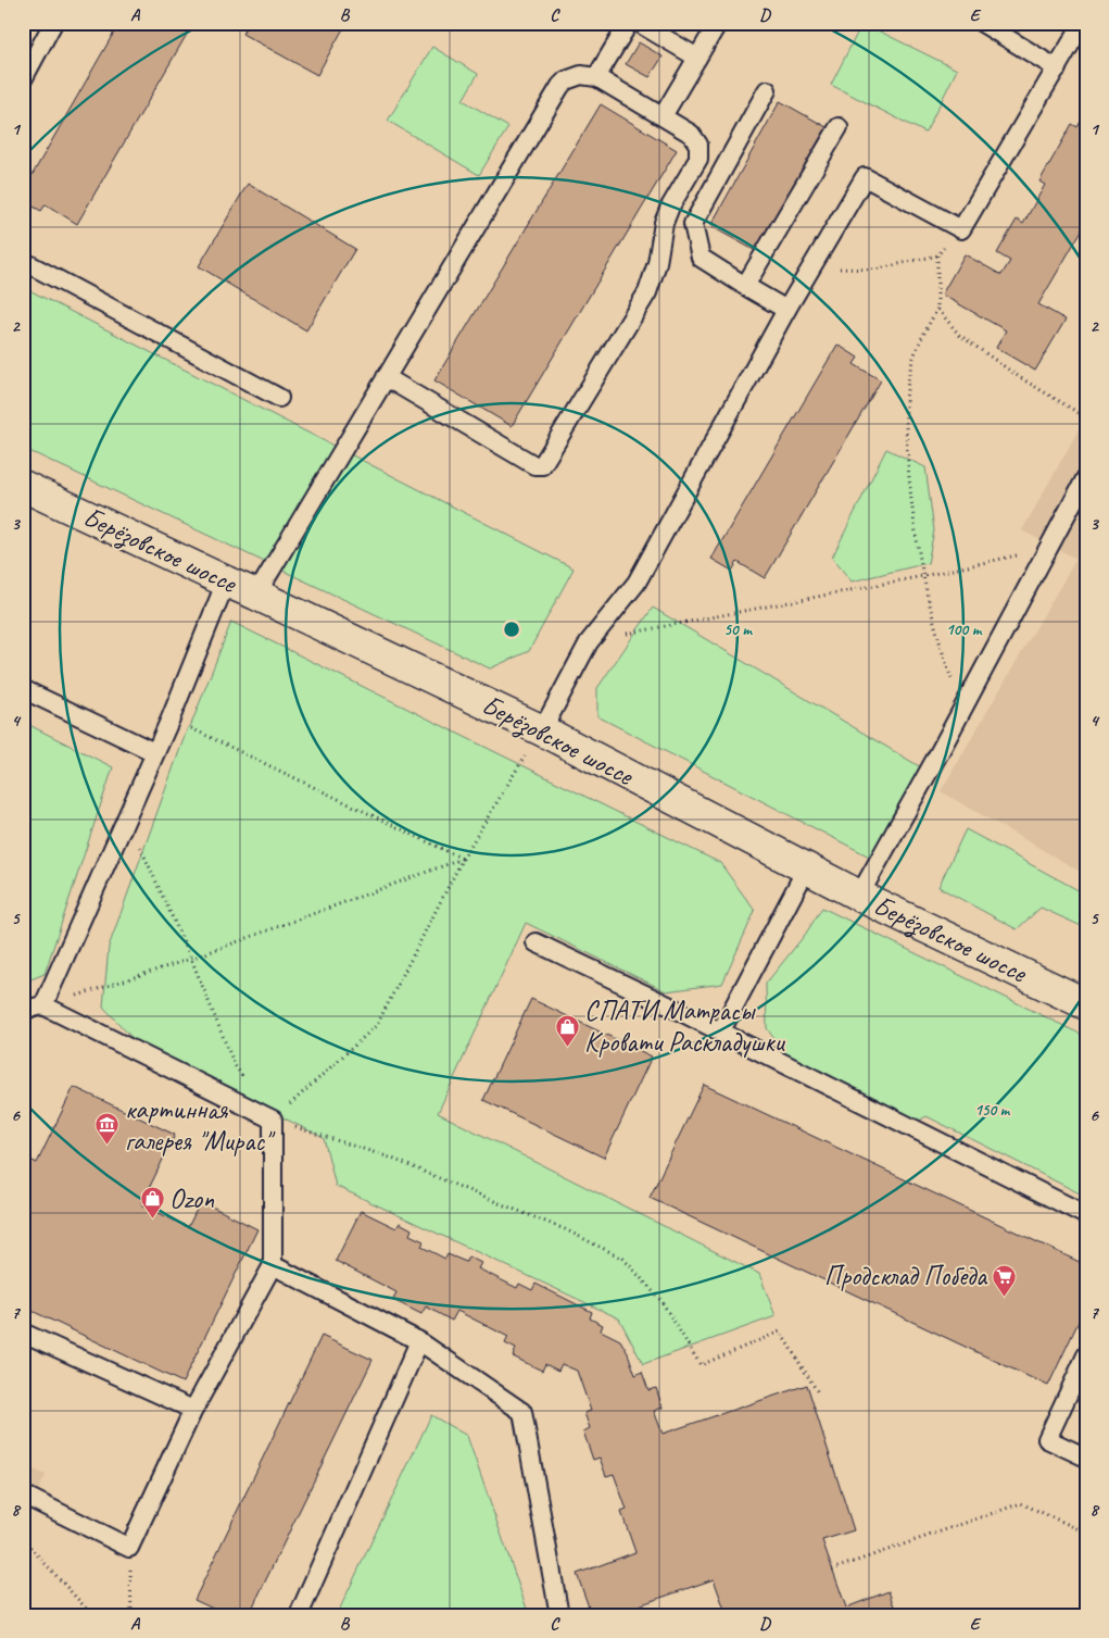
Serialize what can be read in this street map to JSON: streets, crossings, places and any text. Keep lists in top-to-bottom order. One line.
{"streets":{"main road":["Берёзовское шоссе"]},"places":{"shop":["СПАТИ Матрасы Кровати Раскладушки","Ozon"],"museum":["картинная галерея \"Мирас\""],"supermarket":["Продсклад Победа"]},"grid":{"columns":["A","B","C","D","E"],"rows":["1","2","3","4","5","6","7","8"]},"rings":["50 m","100 m","150 m"]}
